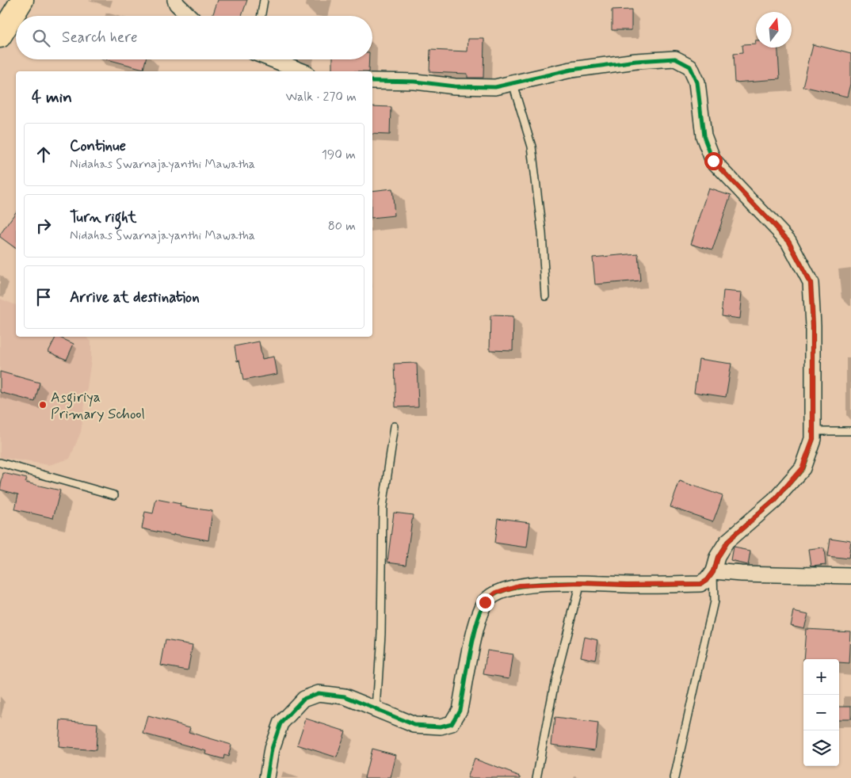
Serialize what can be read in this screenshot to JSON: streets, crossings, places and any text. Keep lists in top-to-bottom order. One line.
{"places":["Asgiriya Primary School"],"north":"top","page":{"search":"Search here","heading":["4 min","Walk · 270 m"],"list":[["Continue","Nidahas Swarnajayanthi Mawatha","190 m"],["Turn right","Nidahas Swarnajayanthi Mawatha","80 m"],"Arrive at destination"],"map_buttons":["+","−"]}}
